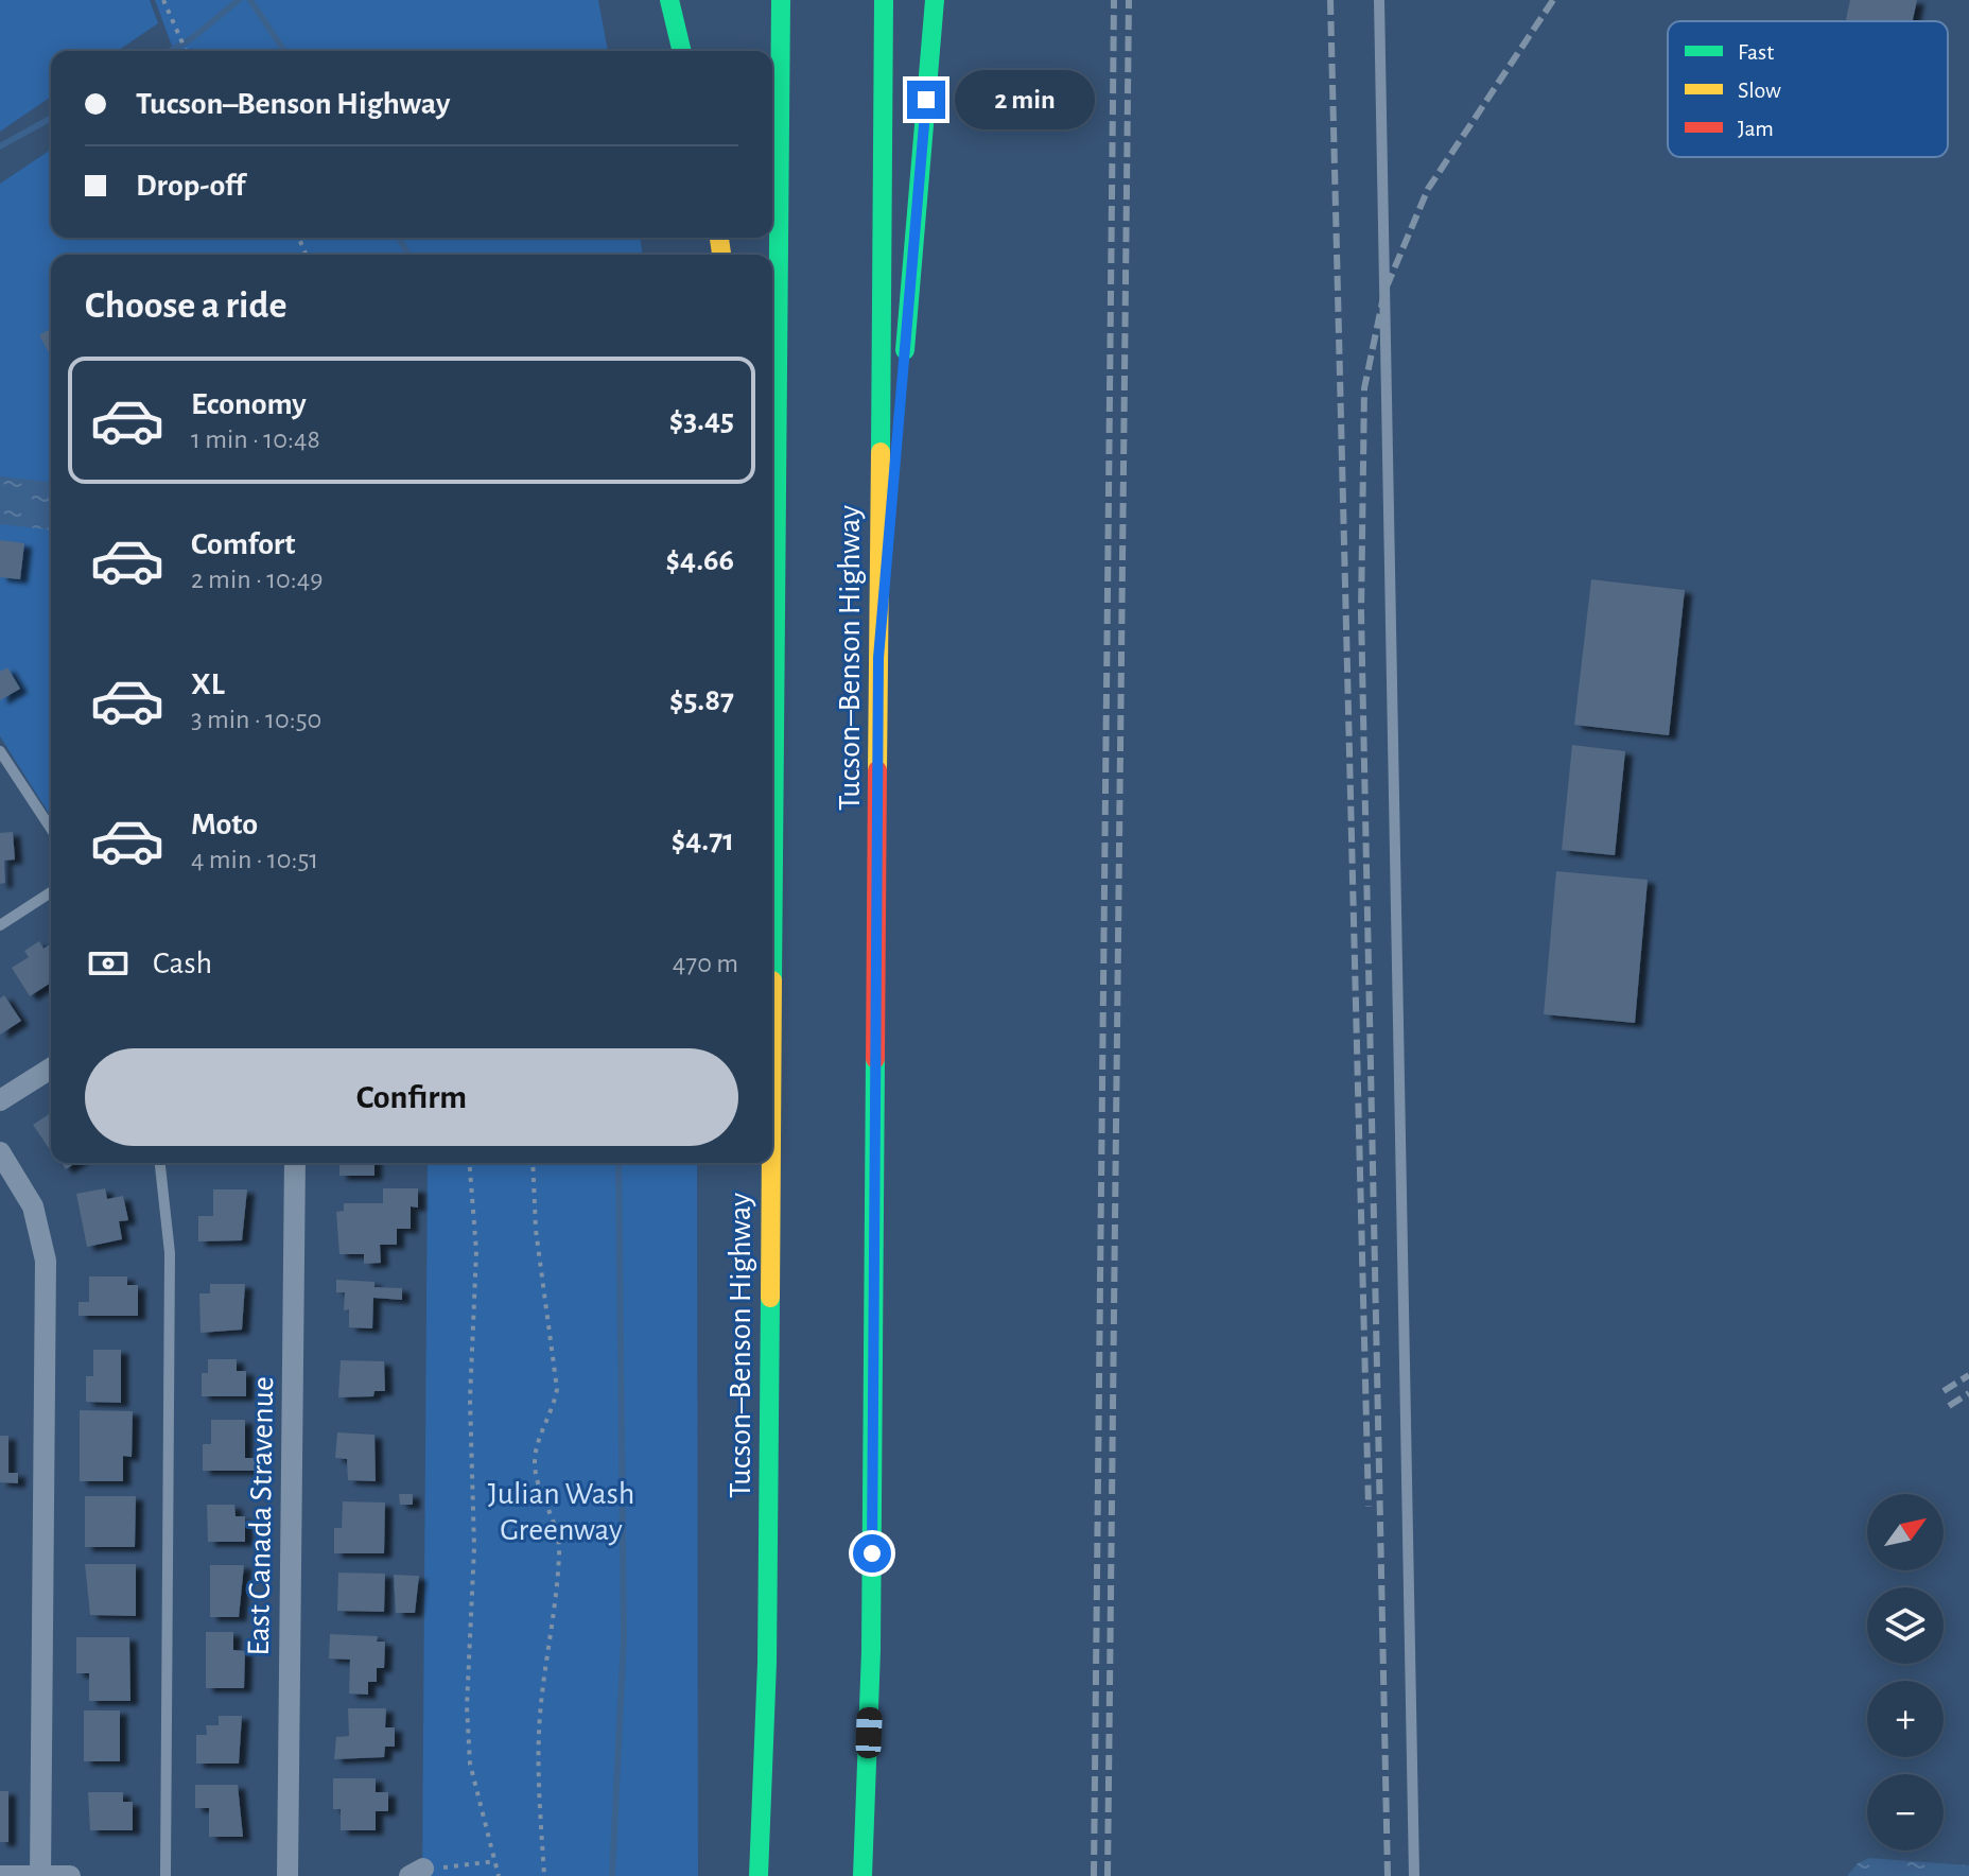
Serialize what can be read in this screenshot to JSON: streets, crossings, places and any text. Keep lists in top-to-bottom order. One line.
{"streets":{"highway":["Tucson–Benson Highway"],"street":["East Canada Stravenue"]},"parks":["Julian Wash Greenway"],"legend":["Fast","Slow","Jam"],"north":"top right","page":{"banner":["Tucson–Benson Highway","Drop-off"],"bubble":"2 min","heading":"Choose a ride","list":[{"name":"Economy","note":"1 min · 10:48","value":"$3.45"},{"name":"Comfort","note":"2 min · 10:49","value":"$4.66"},{"name":"XL","note":"3 min · 10:50","value":"$5.87"},{"name":"Moto","note":"4 min · 10:51","value":"$4.71"}],"pay":["Cash","470 m"],"buttons":"Confirm","map_buttons":["+","−"]}}
